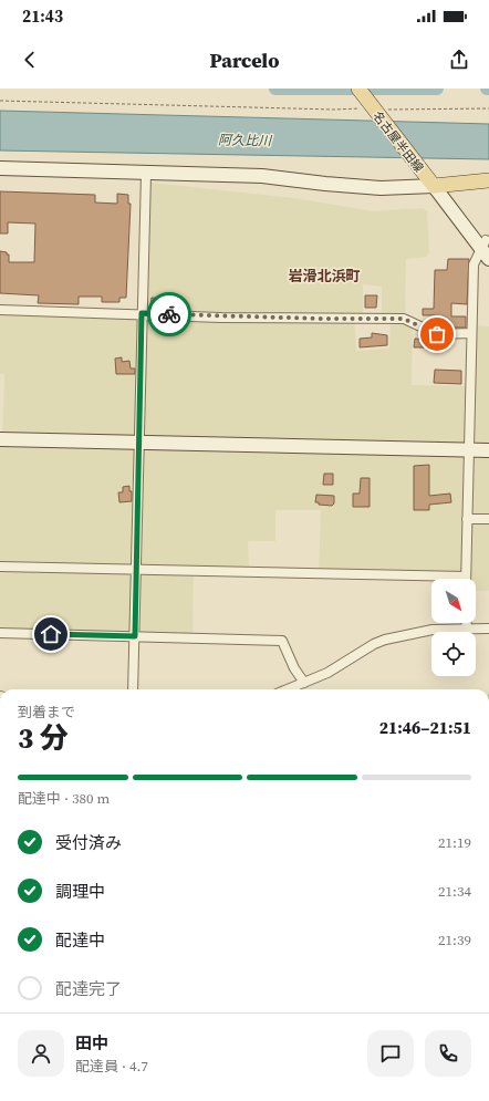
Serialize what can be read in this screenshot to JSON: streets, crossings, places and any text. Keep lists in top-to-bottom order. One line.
{"streets":{"main road":["名古屋半田線"]},"districts":["岩滑北浜町"],"water":["阿久比川"],"north":"bottom right","page":{"status":"21:43","header":"Parcelo","heading":["3 分","到着まで","21:46–21:51"],"panel":["田中","配達員 · 4.7"],"bar":"配達中 · 380 m","list":[["受付済み","21:19"],["調理中","21:34"],["配達中","21:39"],"配達完了"]}}
